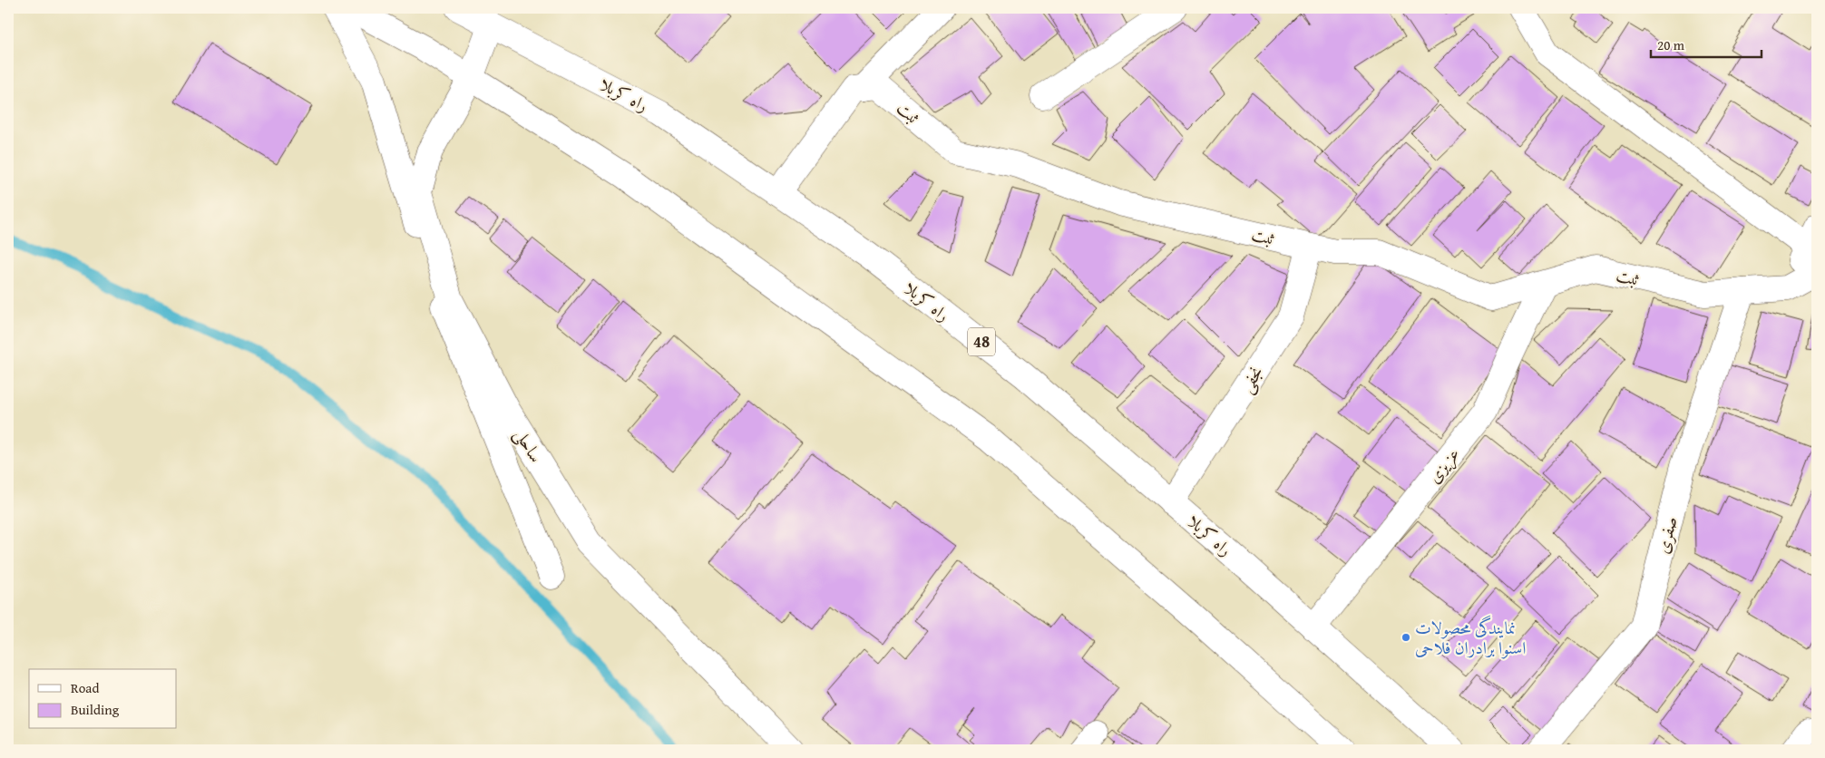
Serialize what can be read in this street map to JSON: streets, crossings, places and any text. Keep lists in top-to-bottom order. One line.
{"streets":{"street":["راه کربلا","ثبت","48","نجفی","ساحلی","عزیزی","صفری"]},"crossings":[["راه کربلا","نجفی"],["راه کربلا","ساحلی"],["راه کربلا","عزیزی"],["ثبت","نجفی"],["ثبت","عزیزی"],["ثبت","صفری"]],"places":["نمایندگی محصولات اسنوا برادران فلاحی"],"legend":["Road","Building"],"scale_bar":"20 m"}
